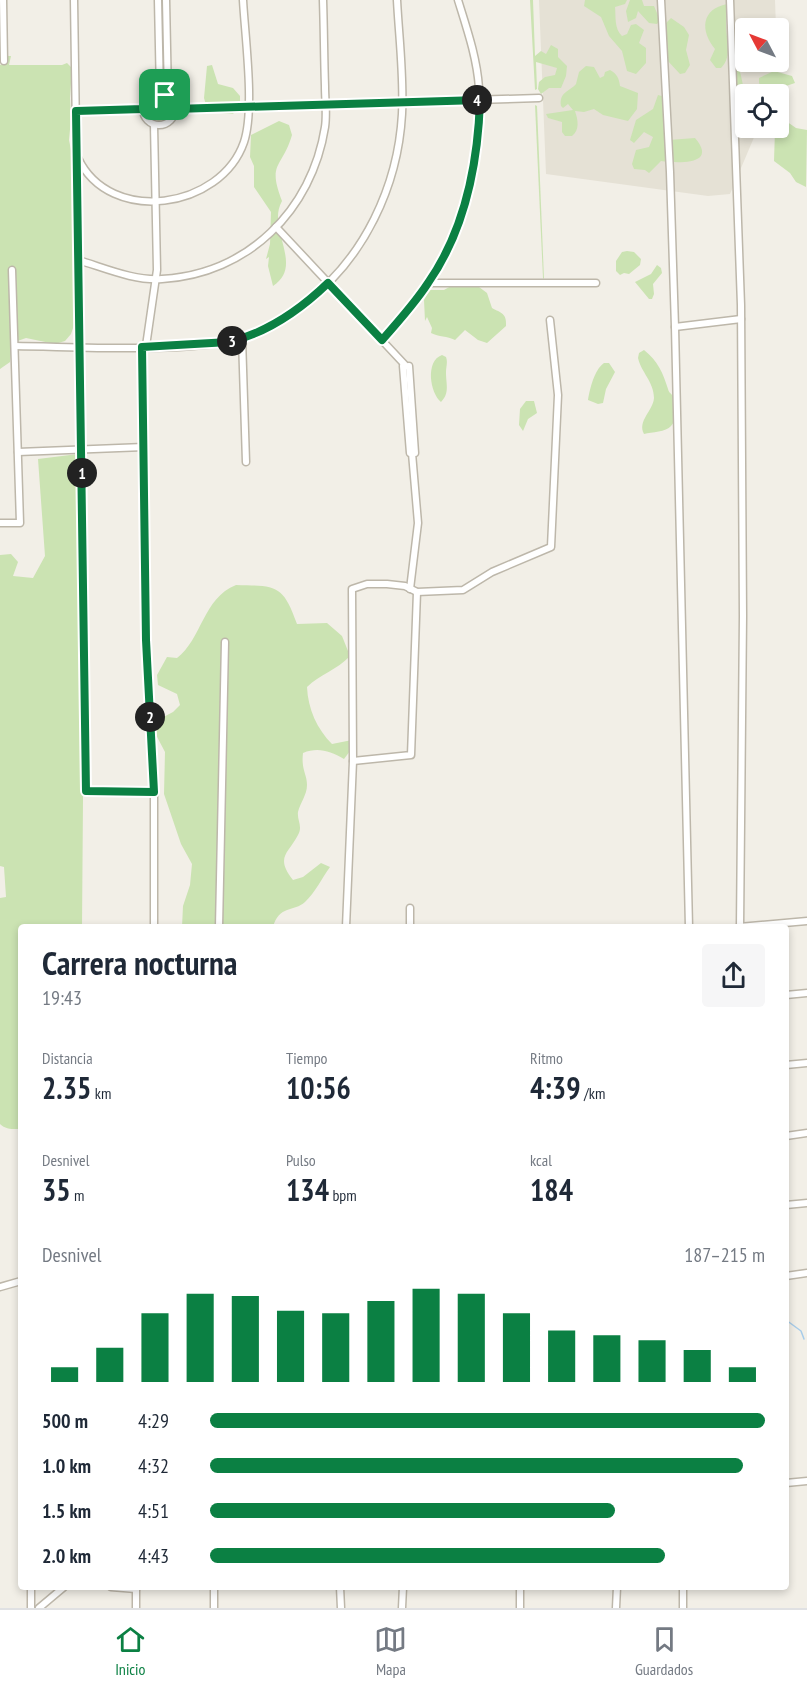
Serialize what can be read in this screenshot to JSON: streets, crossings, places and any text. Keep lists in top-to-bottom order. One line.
{"north":"top left","page":{"pins":["4","3","1","2"],"heading":["Carrera nocturna","19:43"],"stats":[["Distancia","2.35 km"],["Tiempo","10:56"],["Ritmo","4:39 /km"],["Desnivel","35 m"],["Pulso","134 bpm"],["kcal","184"]],"chart":["Desnivel","187–215 m"],"list":[{"name":"500 m","note":"4:29"},{"name":"1.0 km","note":"4:32"},{"name":"1.5 km","note":"4:51"},{"name":"2.0 km","note":"4:43"}],"tabs":["Inicio","Mapa","Guardados"]}}
